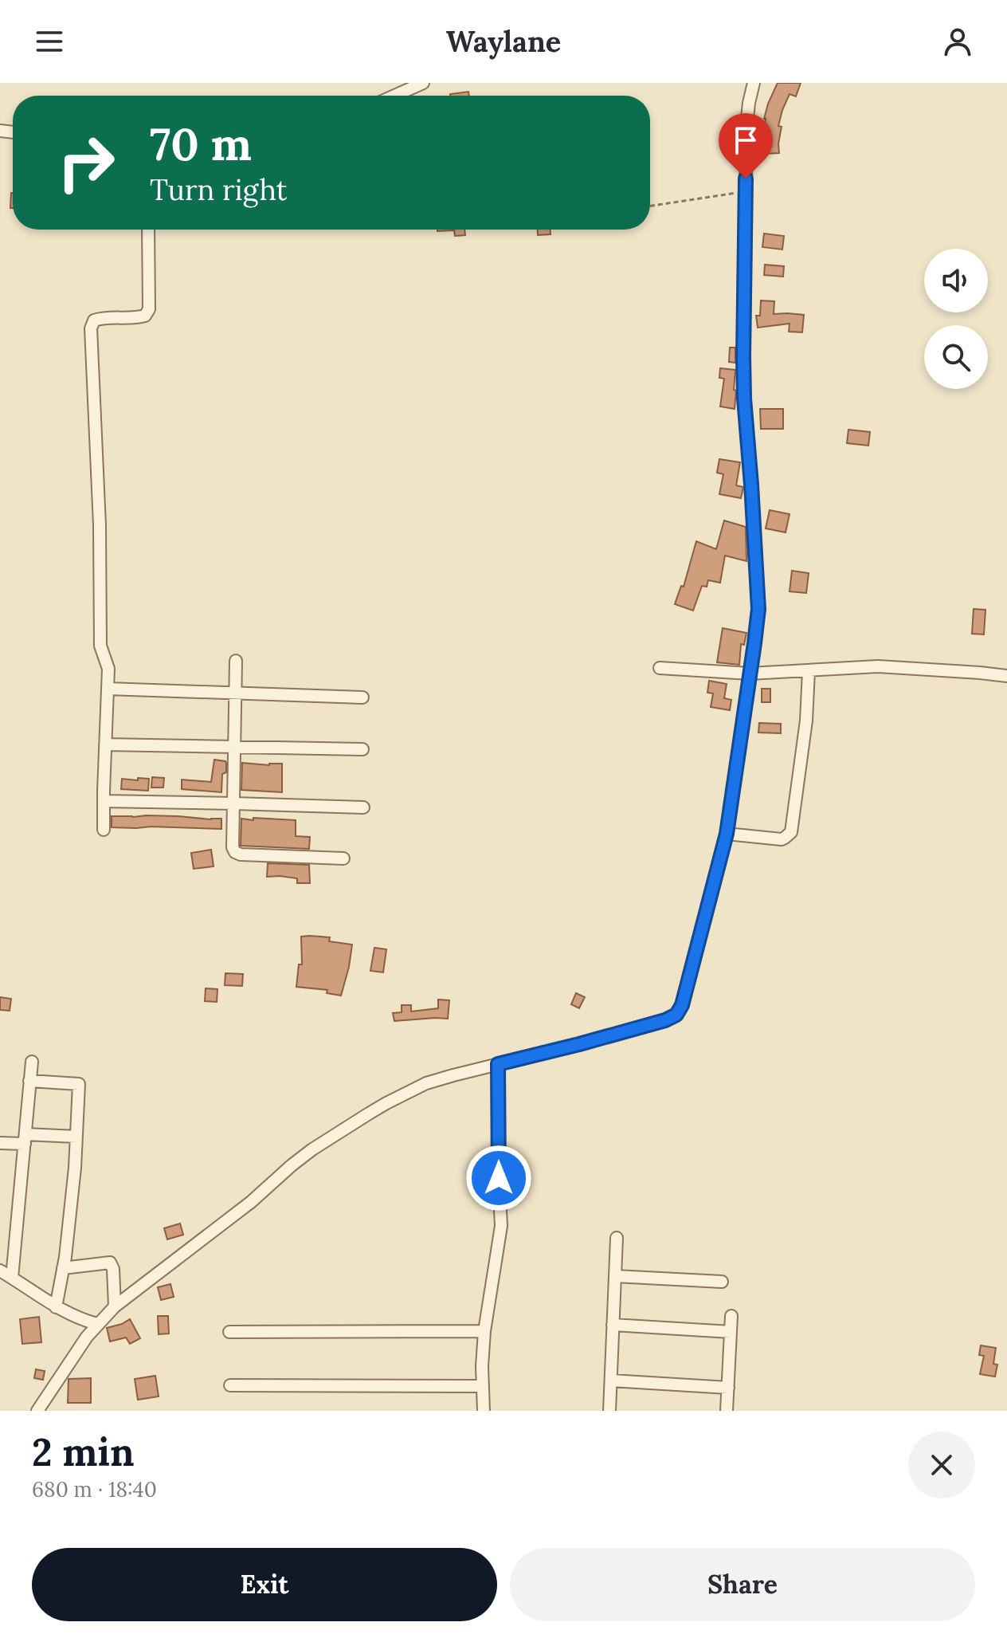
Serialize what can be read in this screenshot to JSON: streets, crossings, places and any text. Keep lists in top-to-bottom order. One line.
{"page":{"header":"Waylane","turn":["70 m","Turn right"],"heading":["2 min","680 m · 18:40"],"buttons":["Exit","Share"]}}
